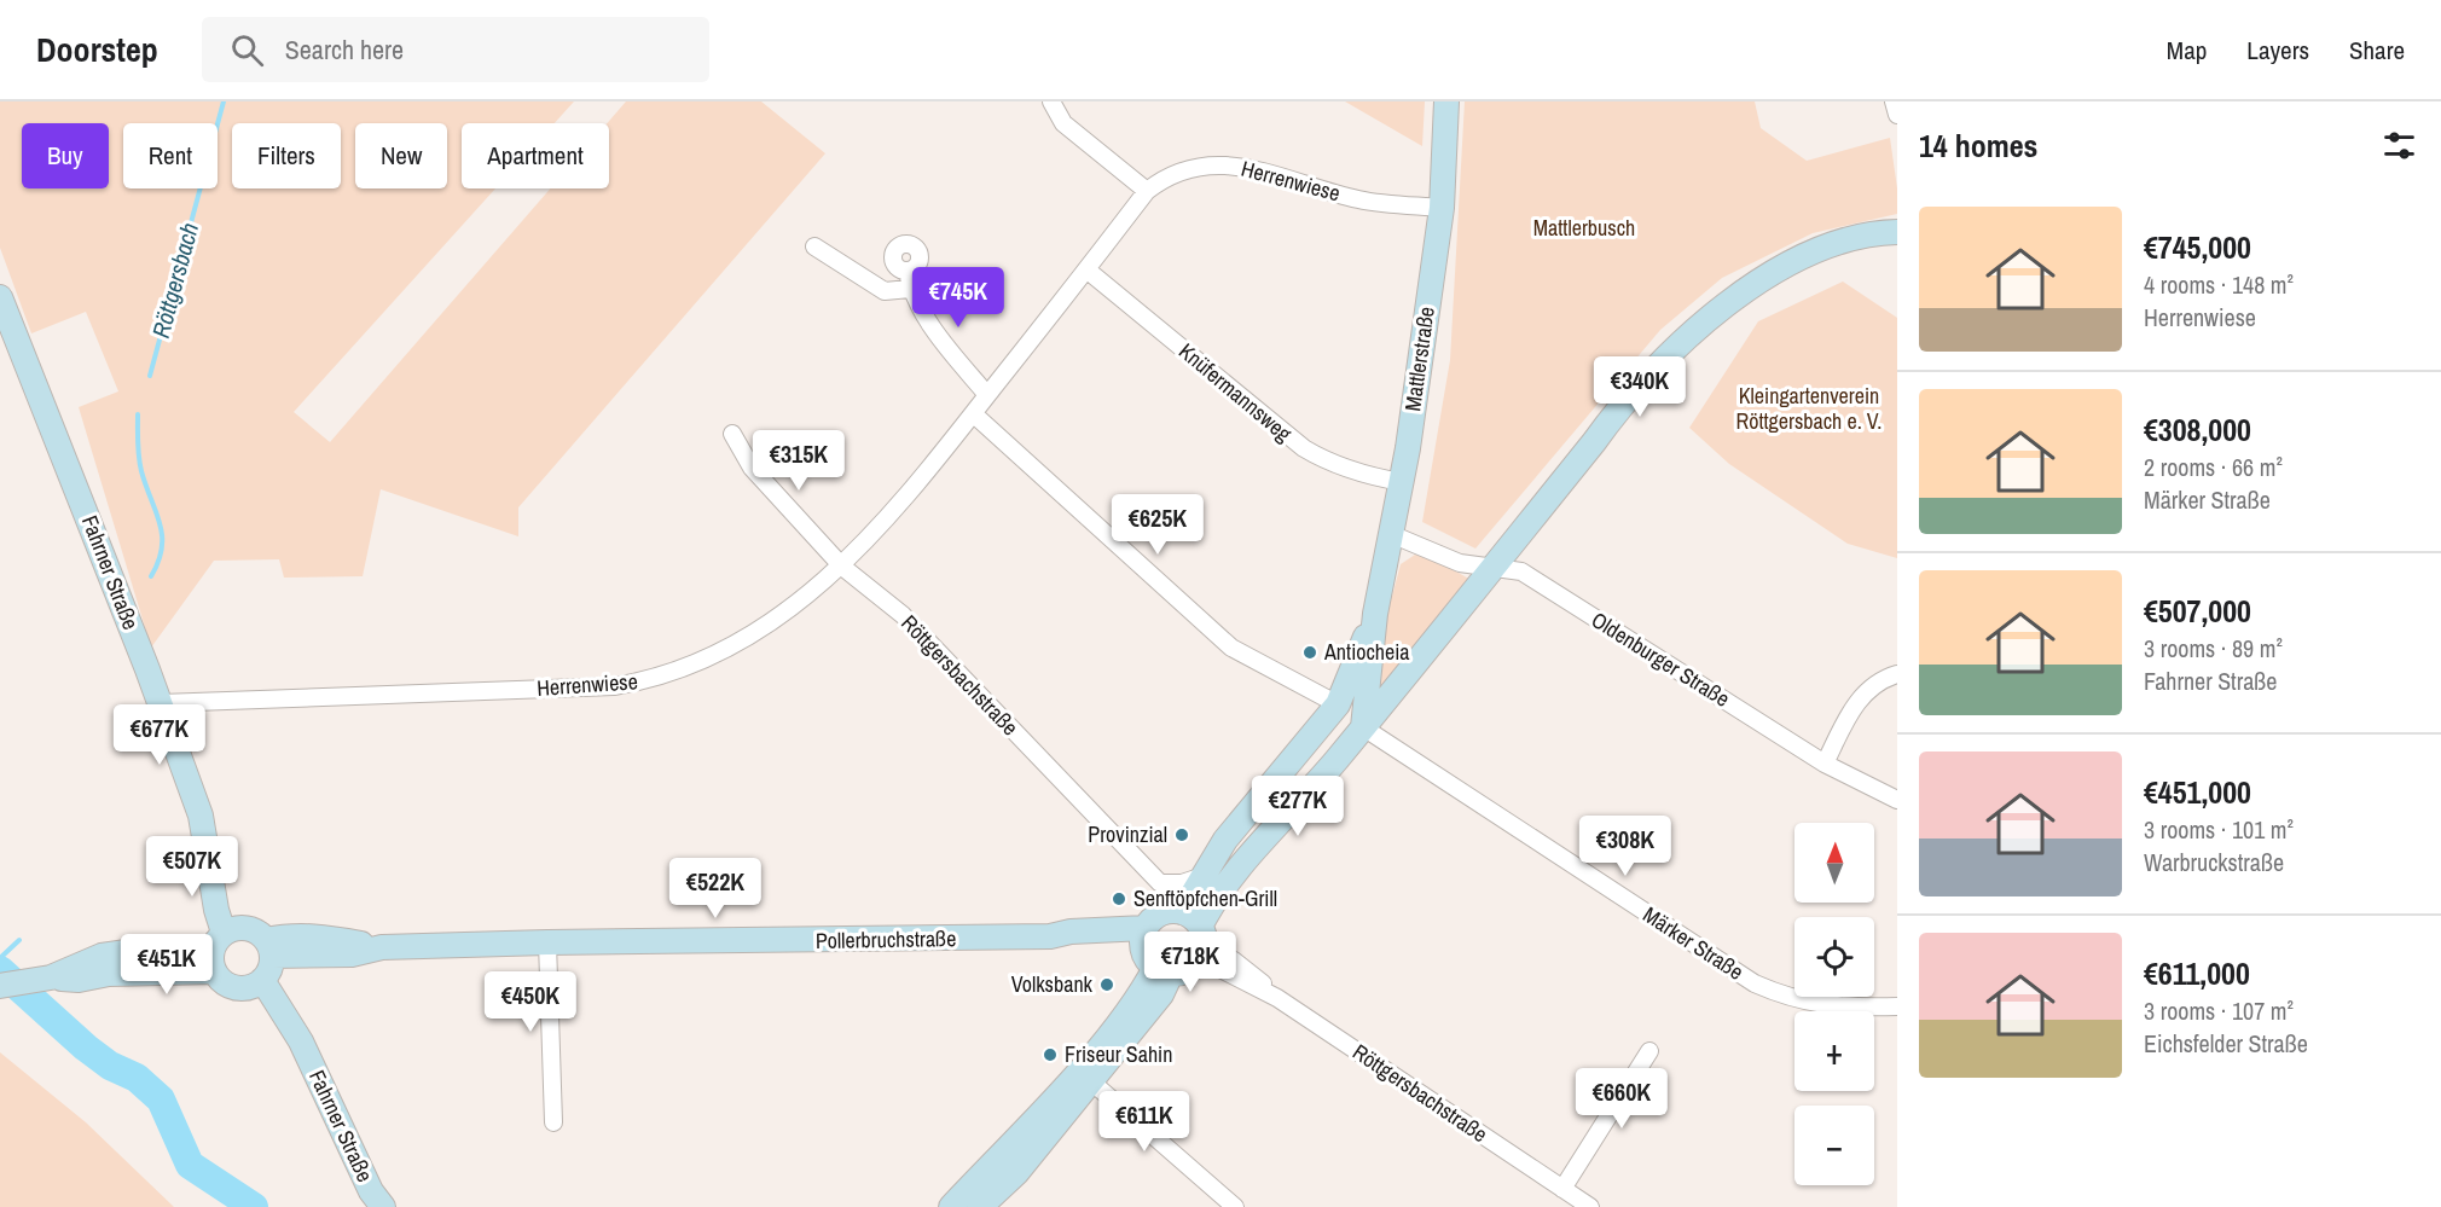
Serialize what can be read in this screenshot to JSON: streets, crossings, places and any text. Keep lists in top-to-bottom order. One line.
{"streets":{"street":["Herrenwiese","Mattlerstraße","Knüfermannsweg","Fahrner Straße","Oldenburger Straße","Röttgersbachstraße","Pollerbruchstraße","Märker Straße"]},"crossings":[["Herrenwiese","Mattlerstraße"],["Herrenwiese","Knüfermannsweg"],["Herrenwiese","Fahrner Straße"],["Herrenwiese","Röttgersbachstraße"],["Mattlerstraße","Knüfermannsweg"],["Mattlerstraße","Oldenburger Straße"],["Mattlerstraße","Röttgersbachstraße"],["Mattlerstraße","Märker Straße"],["Fahrner Straße","Pollerbruchstraße"]],"water":["Röttgersbach"],"parks":["Mattlerbusch","Kleingartenverein Röttgersbach e. V."],"places":["Antiocheia","Provinzial","Senftöpfchen-Grill","Volksbank","Friseur Sahin"],"north":"top","page":{"header":"Doorstep","search":"Search here","nav":["Map","Layers","Share"],"heading":"14 homes","chip":["Buy","Rent","Filters","New","Apartment"],"list":[{"name":"€745,000","note":"4 rooms · 148 m² · Herrenwiese"},{"name":"€308,000","note":"2 rooms · 66 m² · Märker Straße"},{"name":"€507,000","note":"3 rooms · 89 m² · Fahrner Straße"},{"name":"€451,000","note":"3 rooms · 101 m² · Warbruckstraße"},{"name":"€611,000","note":"3 rooms · 107 m² · Eichsfelder Straße"}],"price":["€745K","€340K","€315K","€625K","€677K","€277K","€308K","€507K","€522K","€718K","€451K","€450K","€660K","€611K"],"map_buttons":["+","−"]}}
